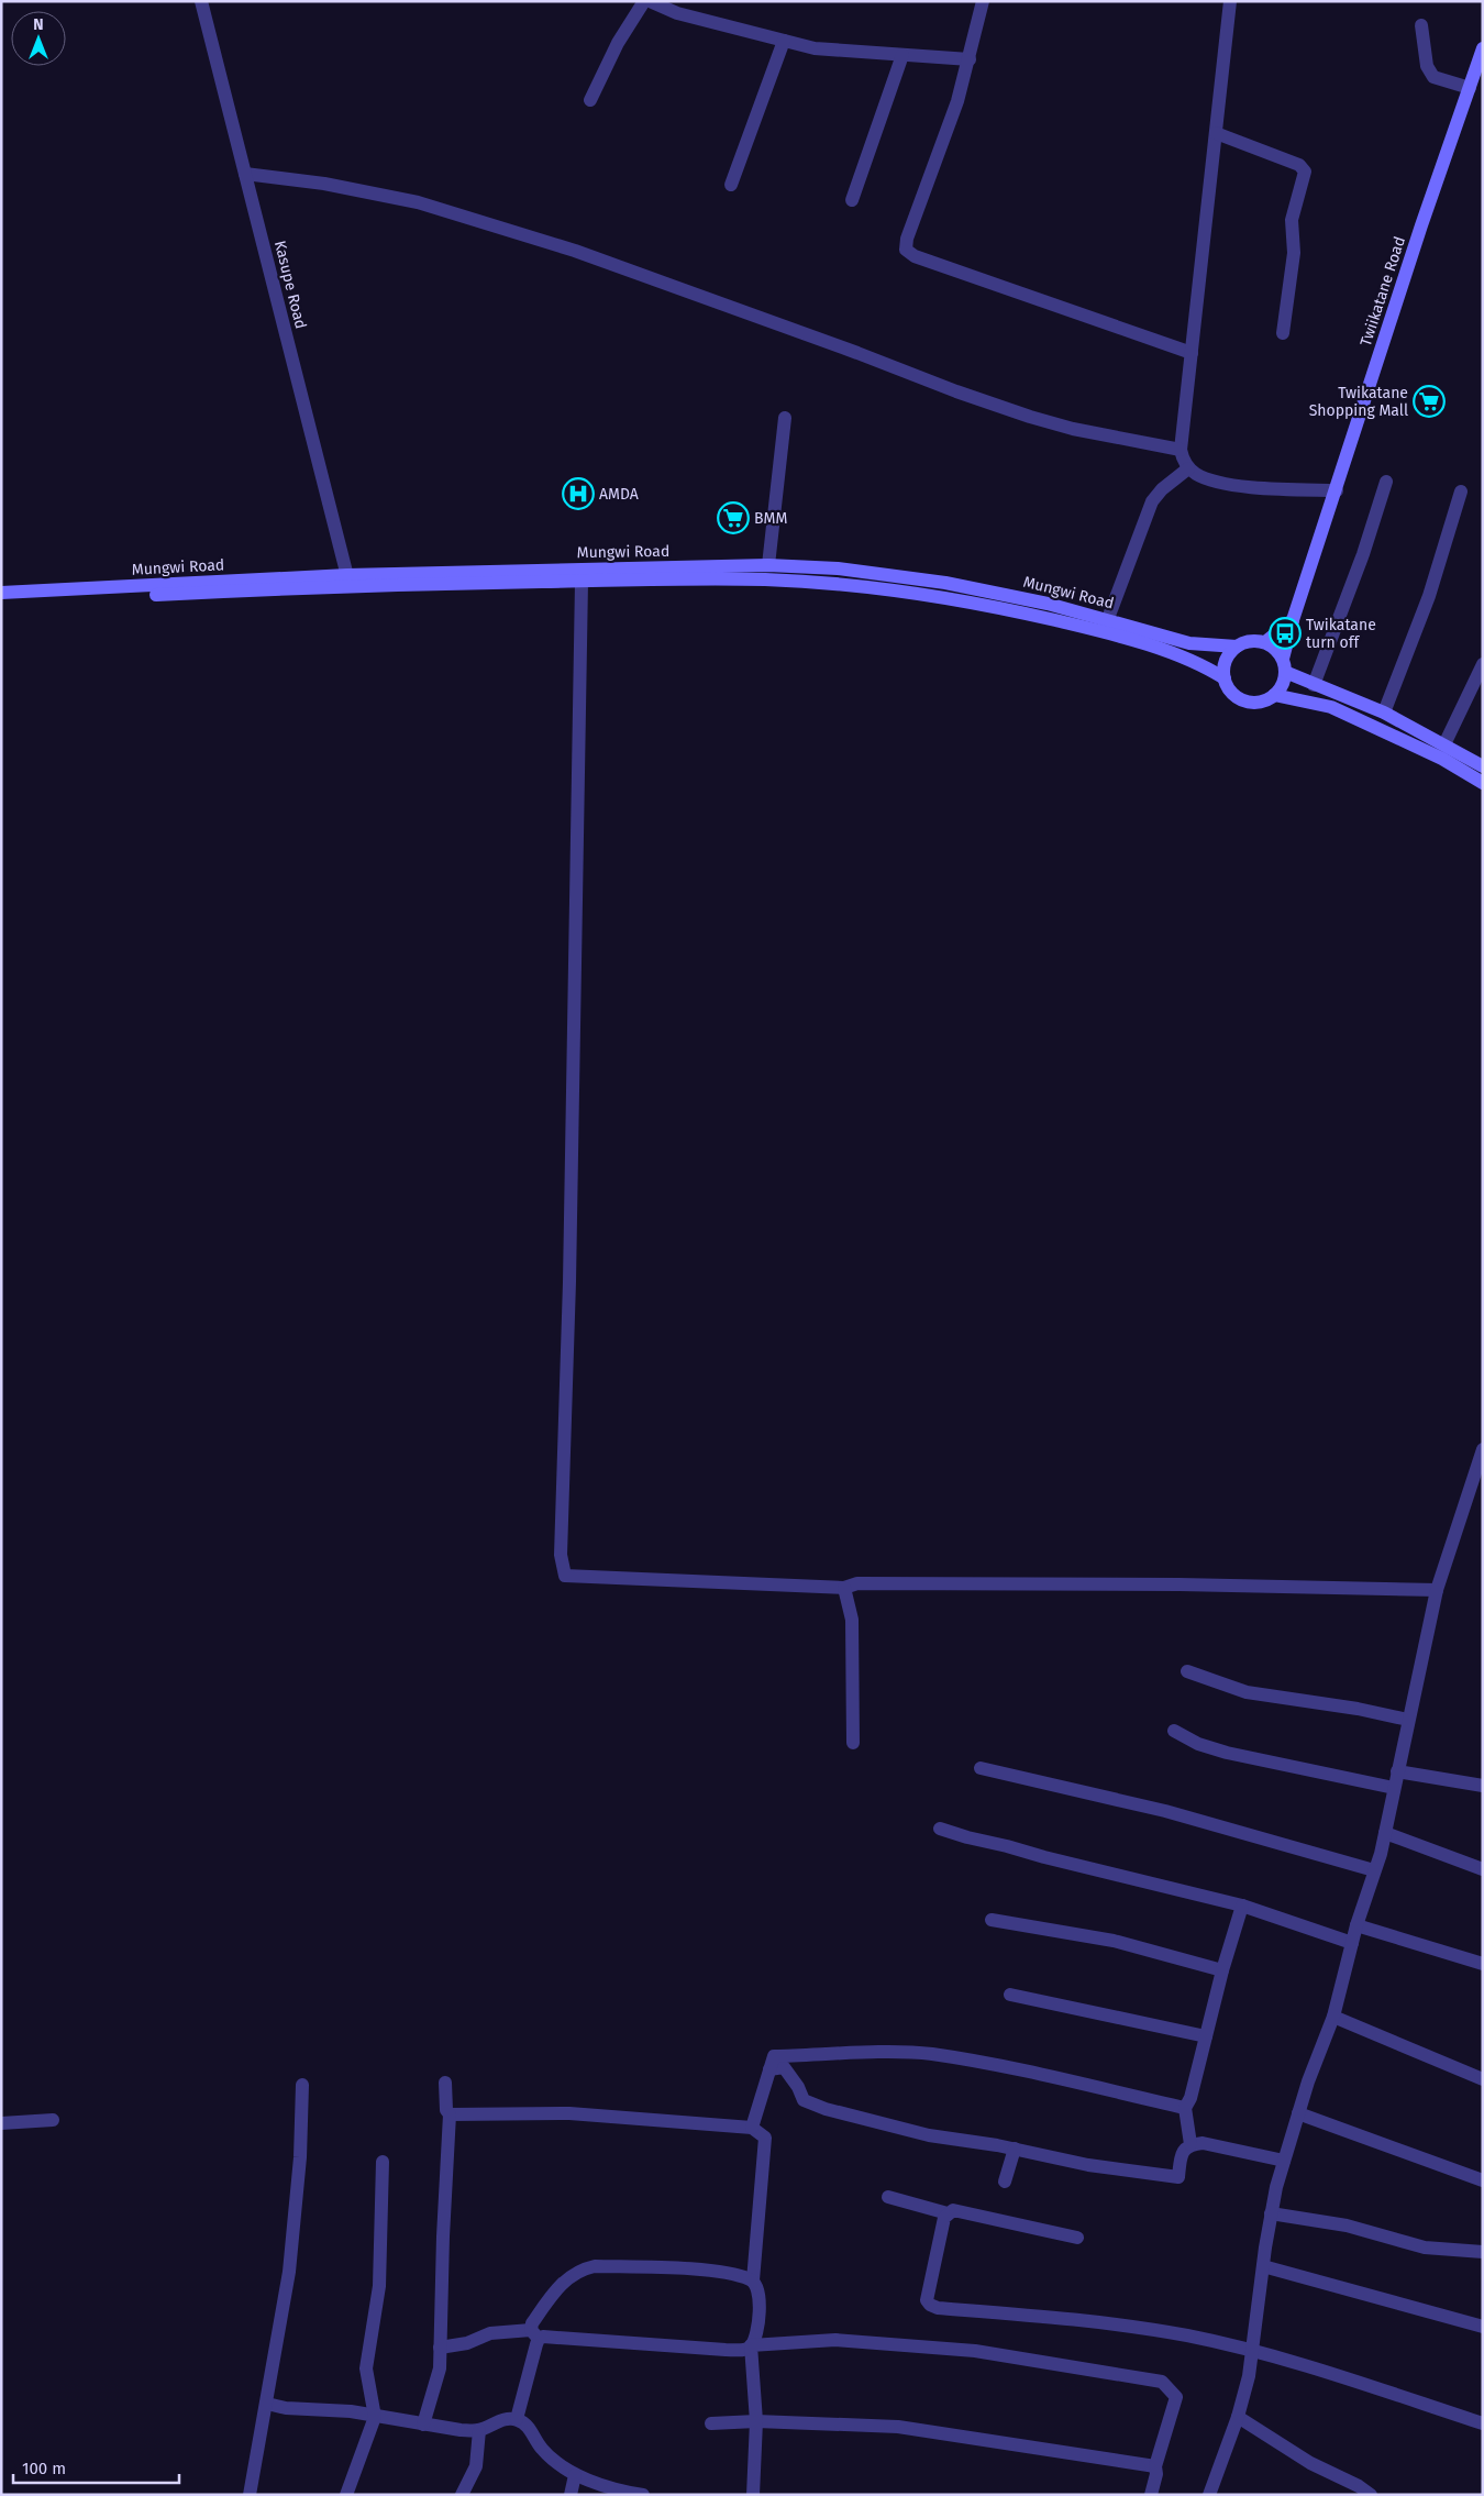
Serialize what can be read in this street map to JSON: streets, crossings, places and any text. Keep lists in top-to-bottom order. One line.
{"streets":{"main road":["Twiikatane Road","Mungwi Road"],"street":["Kasupe Road"]},"crossings":[["Kasupe Road","Mungwi Road"],["Twiikatane Road","Mungwi Road"]],"places":{"supermarket":["Twikatane Shopping Mall","BMM"],"hospital":["AMDA"],"bus stop":["Twikatane turn off"]},"scale_bar":"100 m","north":"top"}
